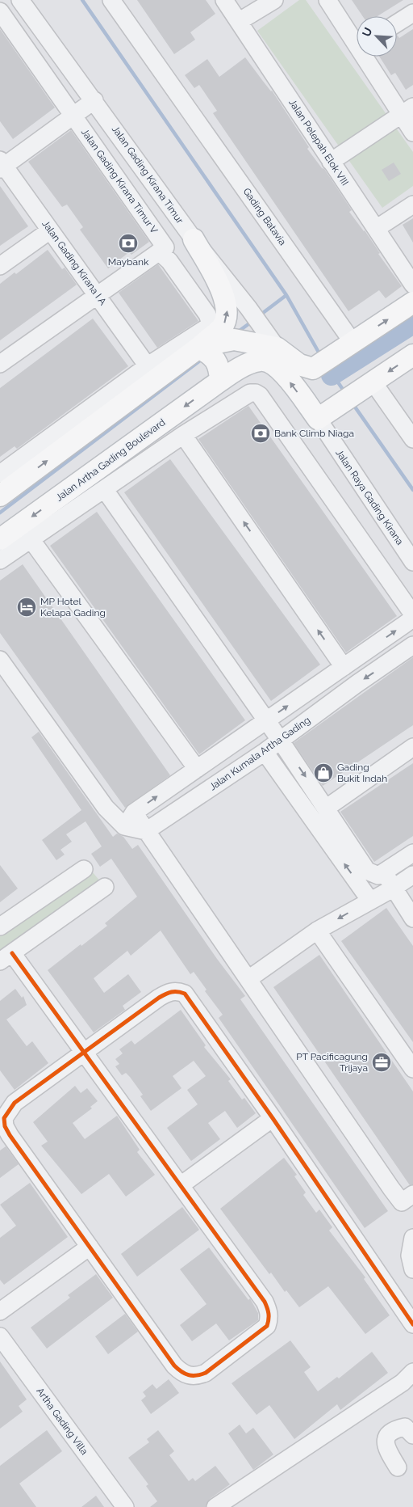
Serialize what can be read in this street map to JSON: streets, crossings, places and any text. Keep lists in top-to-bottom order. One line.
{"streets":{"main road":["Jalan Artha Gading Boulevard","Jalan Raya Gading Kirana"],"street":["Jalan Pelepah Elok VIII","Jalan Gading Kirana Timur","Jalan Gading Kirana Timur V","Gading Batavia","Jalan Gading Kirana I A","Jalan Kumala Artha Gading","Artha Gading Villa"]},"crossings":[["Jalan Gading Kirana Timur V","Jalan Gading Kirana I A"],["Jalan Artha Gading Boulevard","Jalan Raya Gading Kirana"]],"one_way":["Jalan Raya Gading Kirana"],"places":{"bank":["Maybank","Bank Climb Niaga"],"hotel":["MP Hotel Kelapa Gading"],"shop":["Gading Bukit Indah"],"office":["PT Pacificagung Trijaya"]},"north":"top left"}
